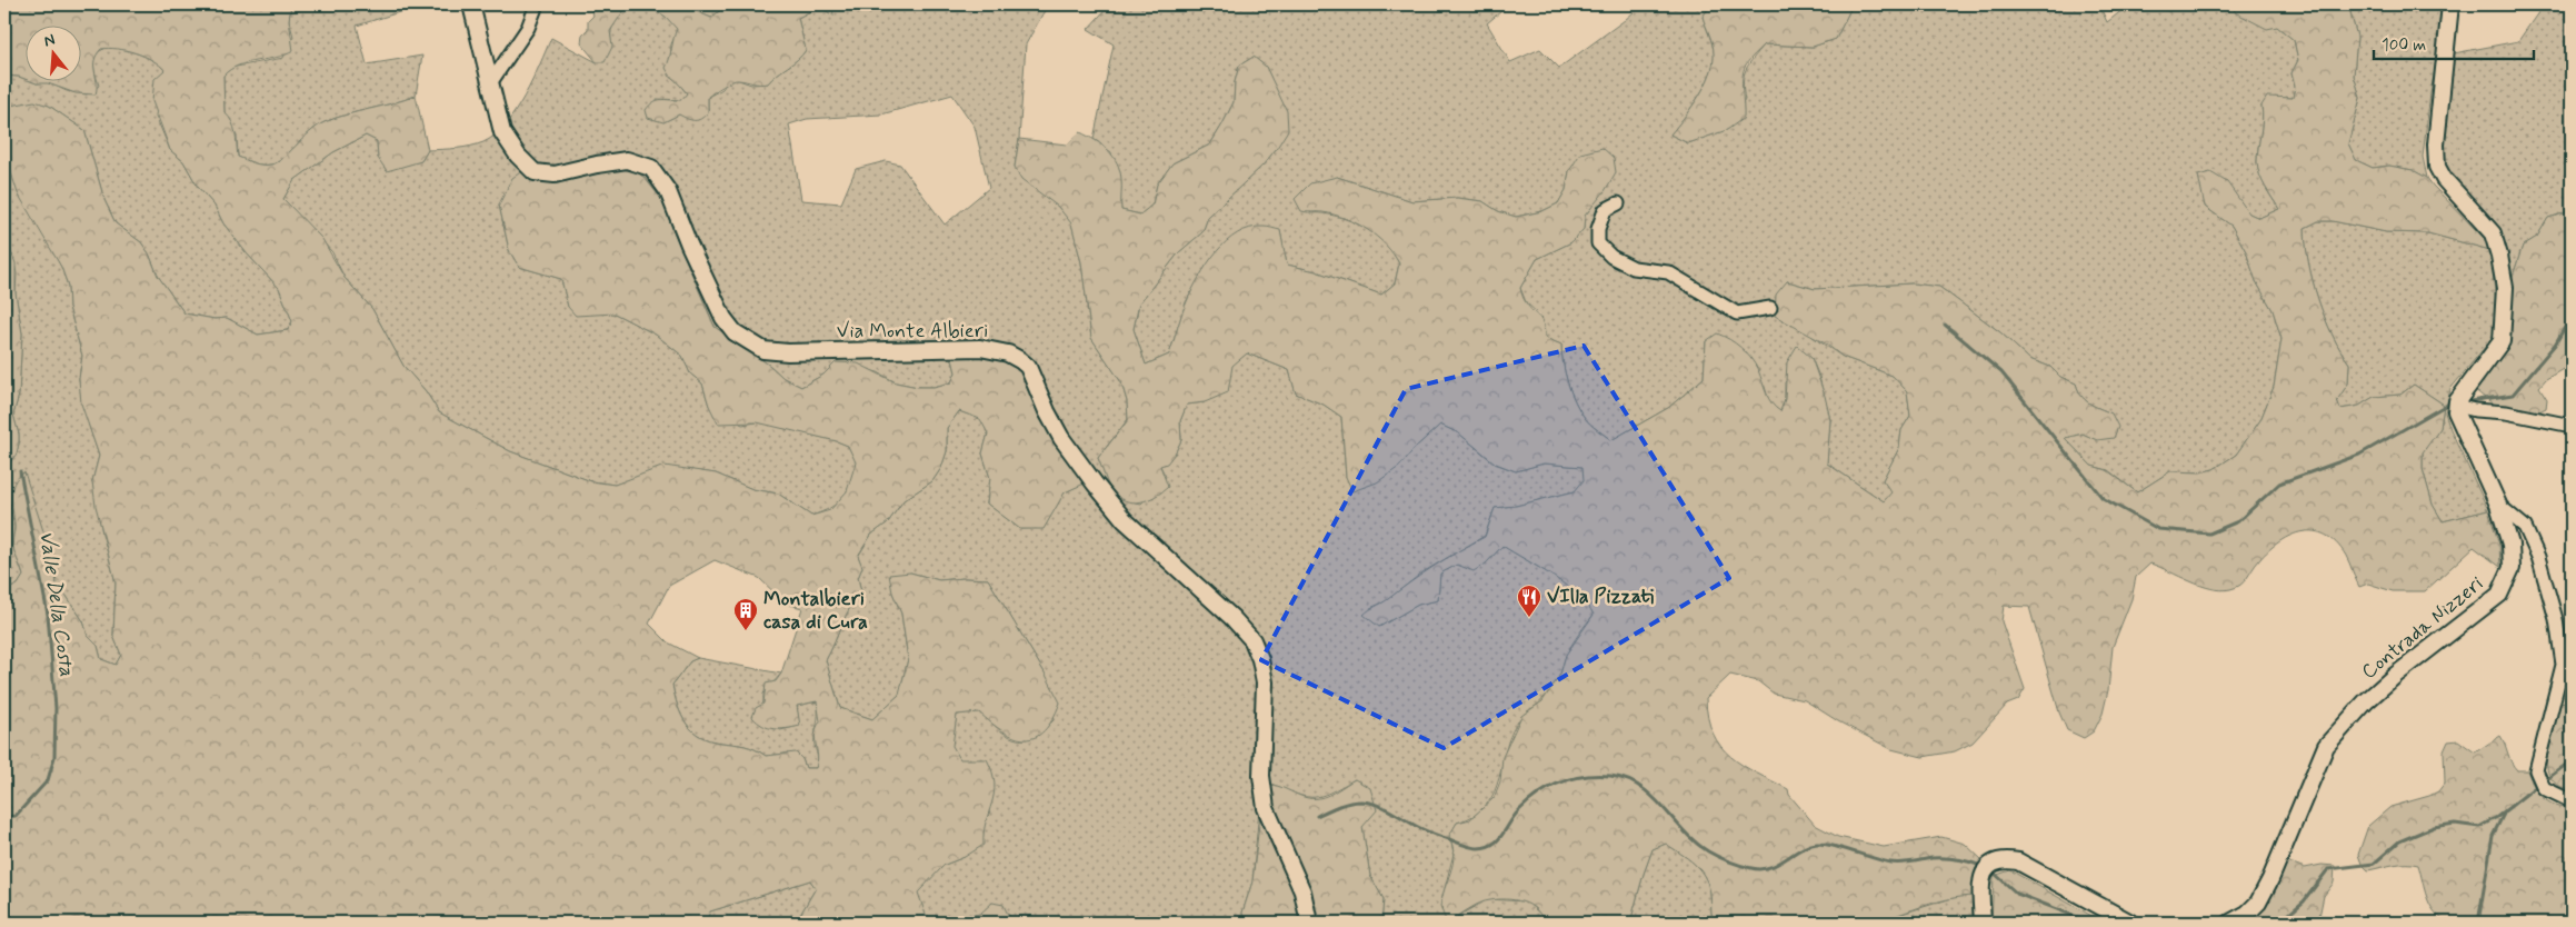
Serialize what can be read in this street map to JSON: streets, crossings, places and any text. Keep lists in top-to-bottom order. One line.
{"streets":{"street":["Via Monte Albieri","Contrada Nizzeri"]},"water":["Valle Della Costa"],"places":{"restaurant":["VIlla Pizzati"],"building":["Montalbieri casa di Cura"]},"scale_bar":"100 m","north":"top"}
